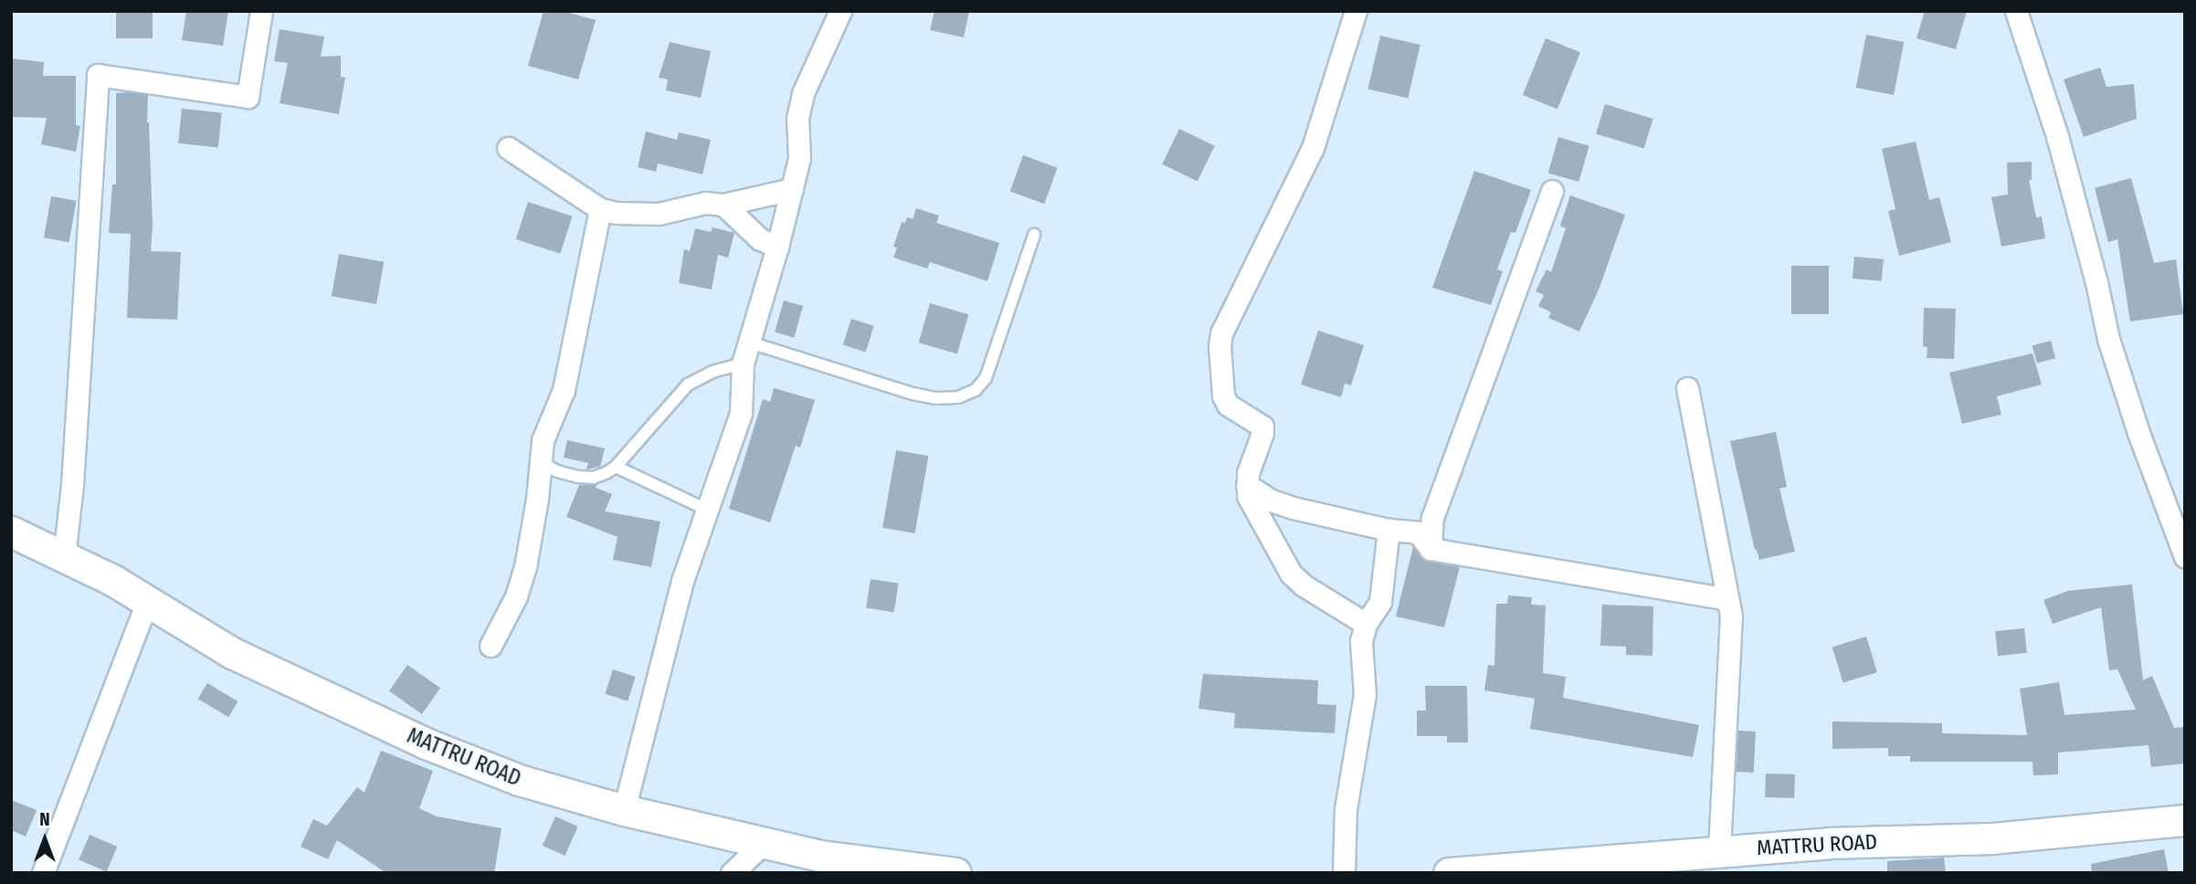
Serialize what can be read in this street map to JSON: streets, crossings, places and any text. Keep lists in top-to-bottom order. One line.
{"streets":{"main road":["MATTRU ROAD"]},"north":"top"}
